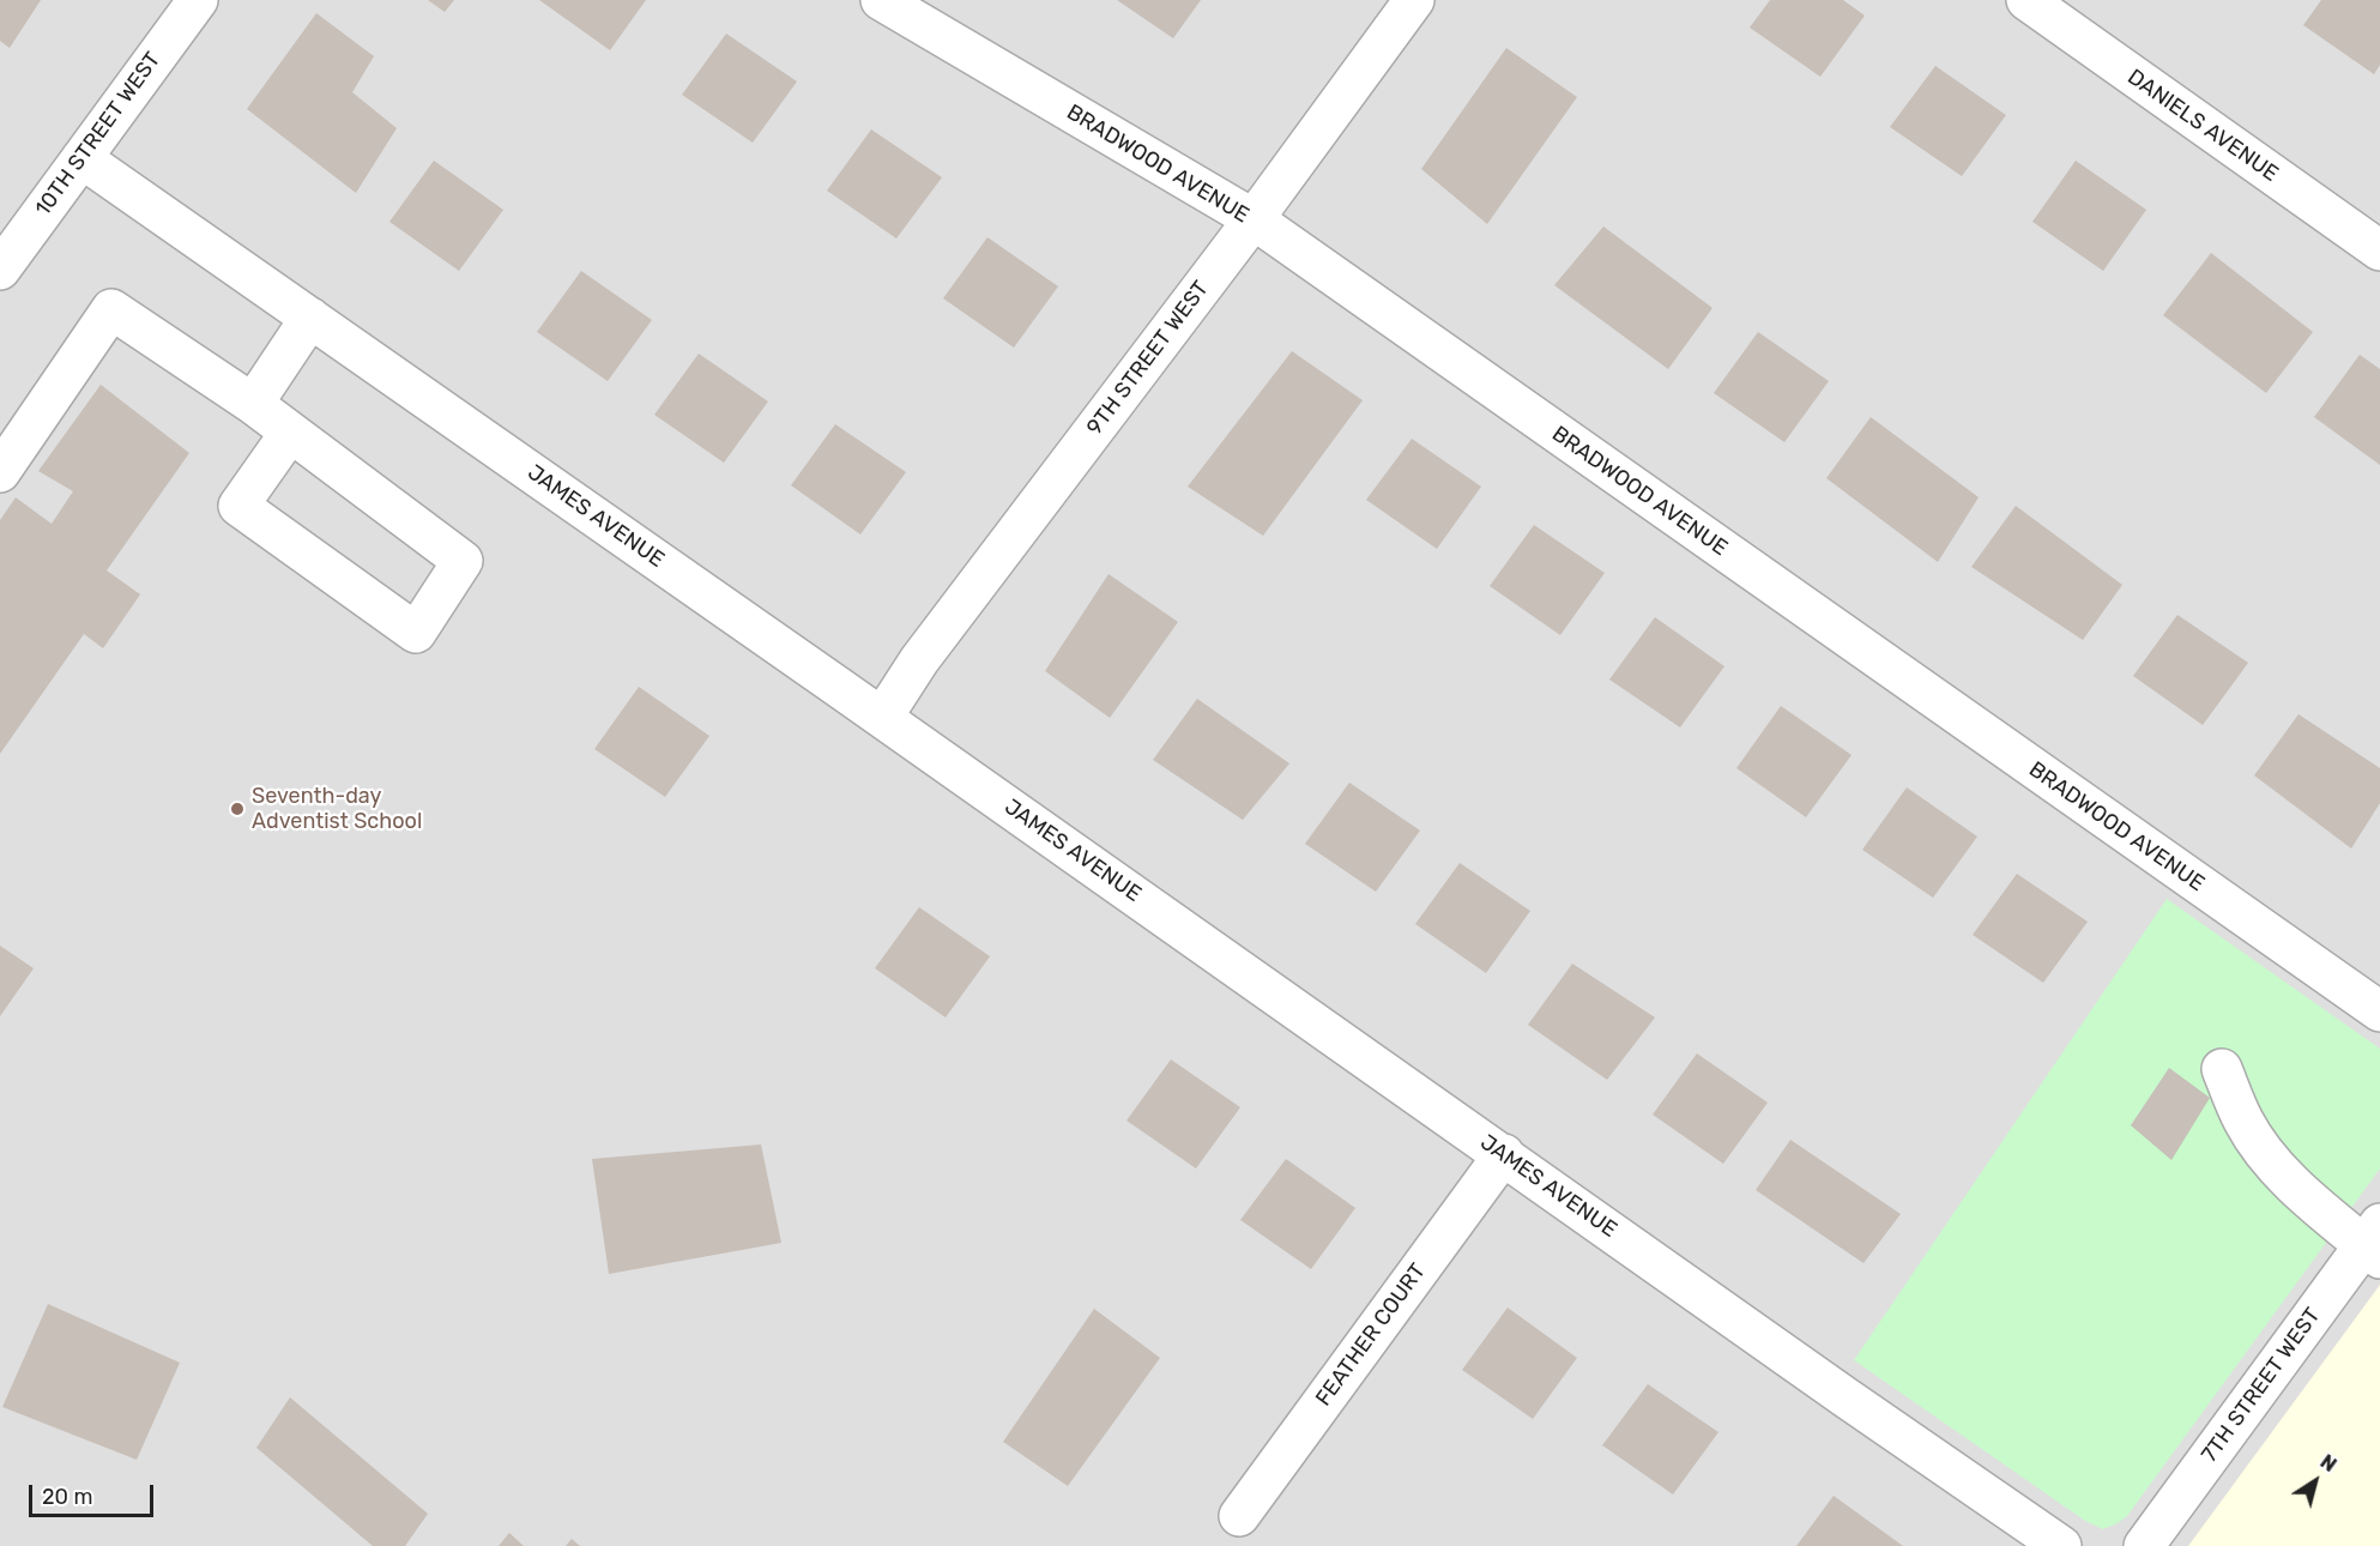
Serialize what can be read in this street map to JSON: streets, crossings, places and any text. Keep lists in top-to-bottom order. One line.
{"streets":{"street":["DANIELS AVENUE","10TH STREET WEST","BRADWOOD AVENUE","9TH STREET WEST","JAMES AVENUE","FEATHER COURT","7TH STREET WEST"]},"crossings":[["10TH STREET WEST","JAMES AVENUE"],["BRADWOOD AVENUE","9TH STREET WEST"],["9TH STREET WEST","JAMES AVENUE"],["JAMES AVENUE","FEATHER COURT"]],"places":["Seventh-day Adventist School"],"scale_bar":"20 m","north":"top right"}
